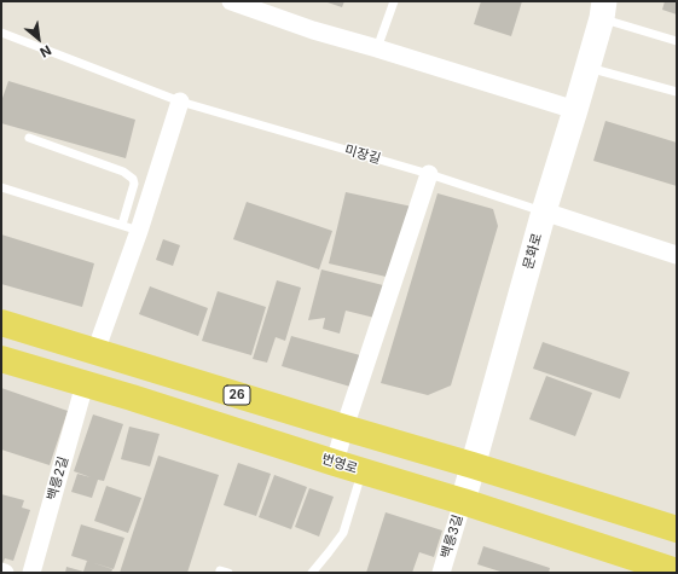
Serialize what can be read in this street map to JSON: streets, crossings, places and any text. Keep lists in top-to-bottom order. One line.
{"streets":{"main road":["26","번영로"],"street":["문화로","백릉2길","백릉3길"],"lane":["미장길"]},"crossings":[["미장길","문화로"],["문화로","26"],["문화로","번영로"],["문화로","백릉3길"],["번영로","백릉2길"],["번영로","백릉3길"]],"north":"bottom right"}
